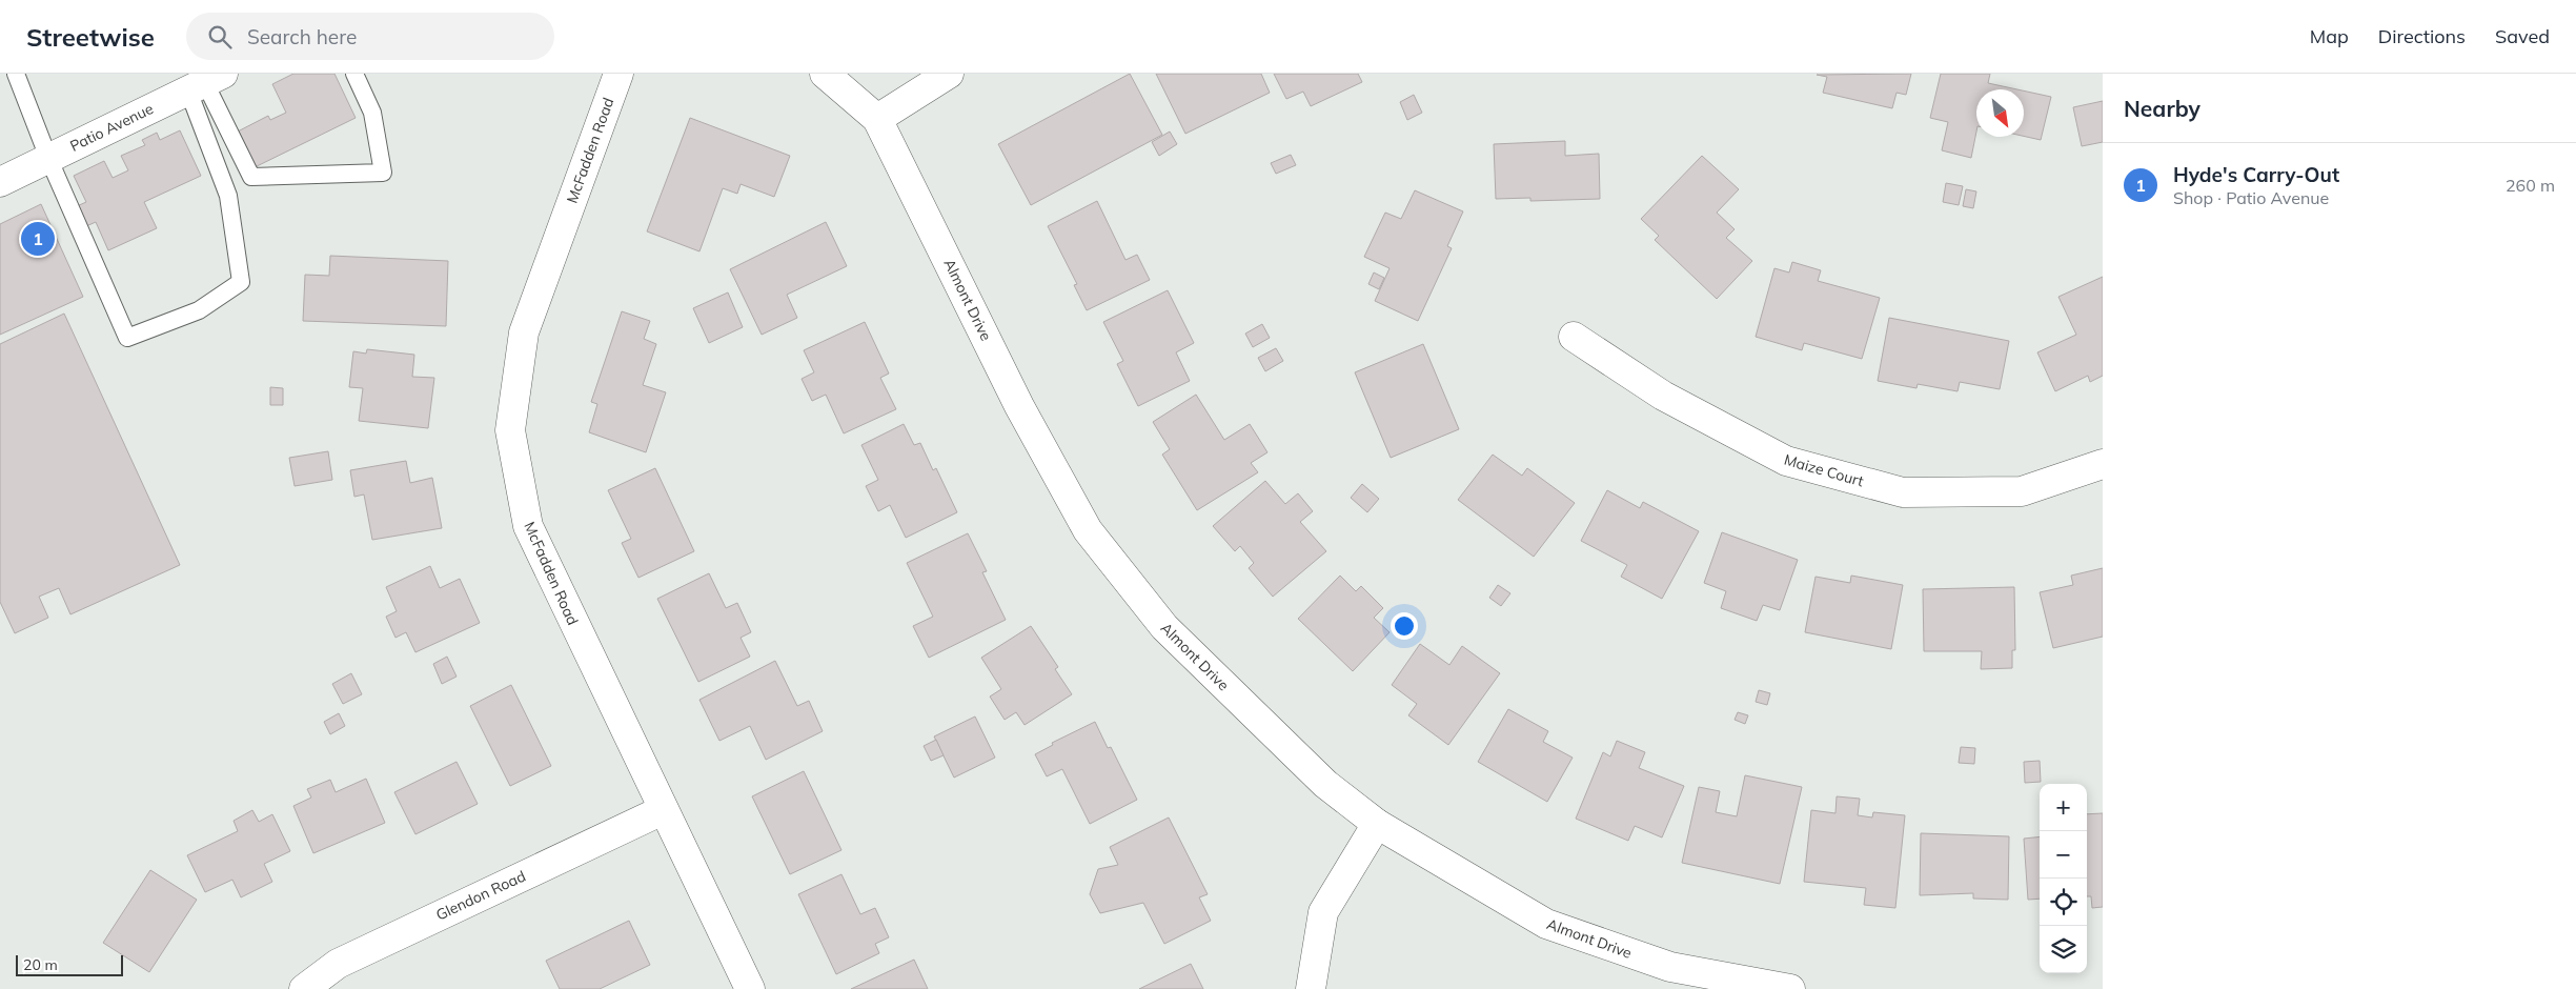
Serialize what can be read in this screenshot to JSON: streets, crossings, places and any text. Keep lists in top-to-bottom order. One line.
{"streets":{"street":["Patio Avenue","McFadden Road","Almont Drive","Maize Court","Glendon Road"]},"crossings":[["McFadden Road","Glendon Road"]],"scale_bar":"20 m","north":"bottom right","page":{"header":"Streetwise","search":"Search here","nav":["Map","Directions","Saved"],"heading":"Nearby","list":[{"mark":"1","name":"Hyde's Carry-Out","note":"Shop · Patio Avenue","value":"260 m"}],"pins":"1","map_buttons":["+","−"],"scale":"20 m"}}
